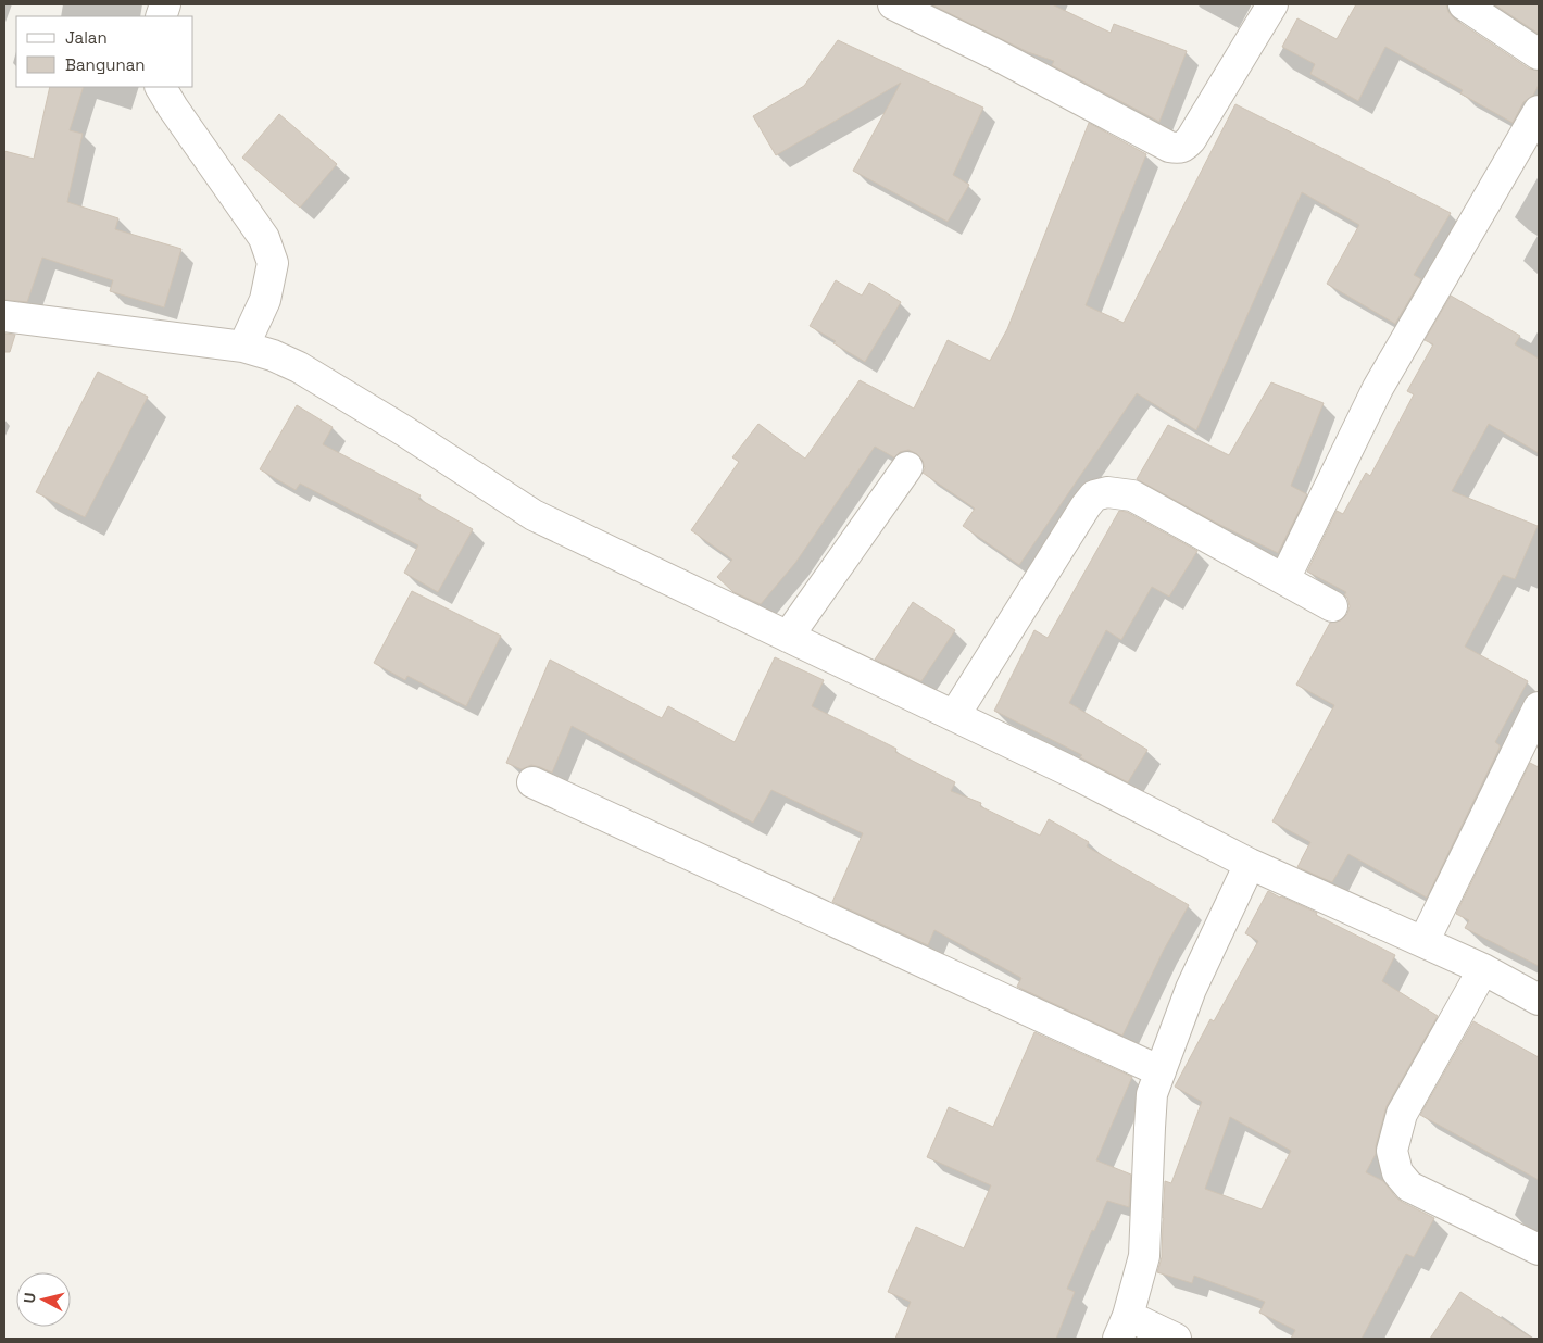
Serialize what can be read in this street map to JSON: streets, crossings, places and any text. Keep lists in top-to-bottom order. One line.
{"legend":["Jalan","Bangunan"],"north":"left"}
